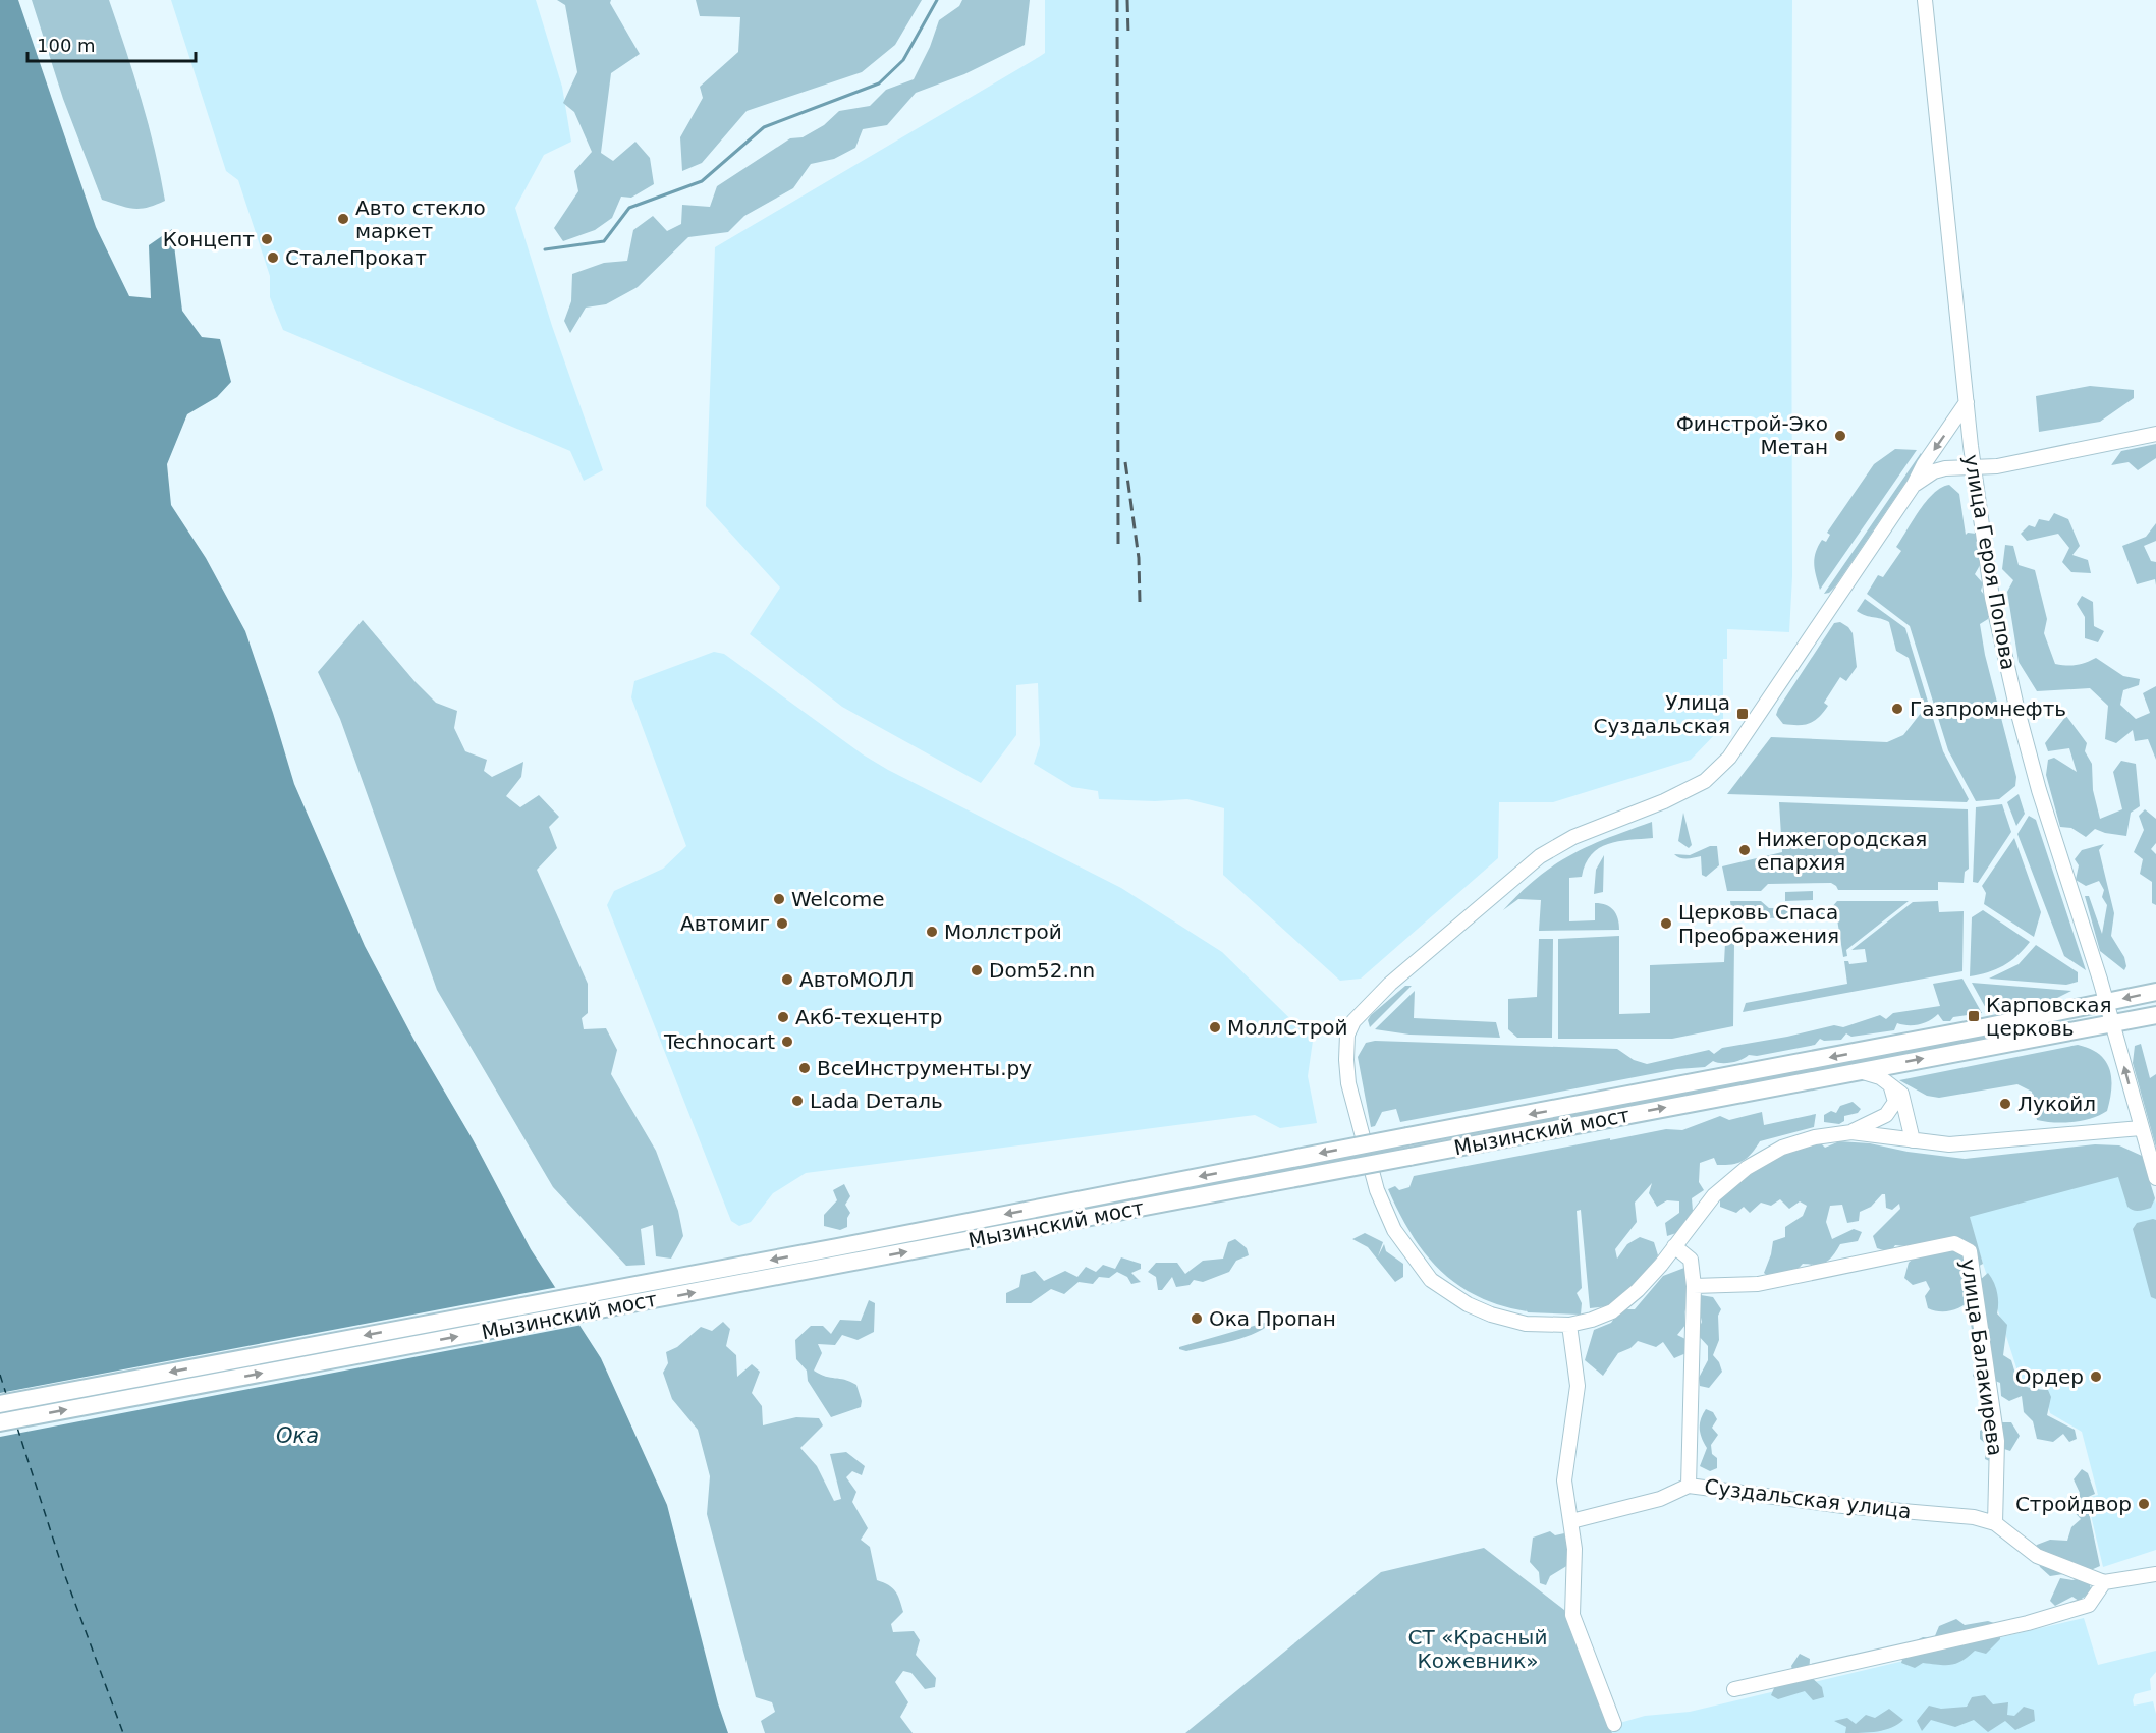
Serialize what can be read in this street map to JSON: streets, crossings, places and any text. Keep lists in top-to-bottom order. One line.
{"streets":{"main road":["Мызинский мост"],"street":["улица Героя Попова","улица Балакирева","Суздальская улица"]},"crossings":[["улица Героя Попова","Мызинский мост"],["улица Балакирева","Суздальская улица"]],"water":["Ока"],"parks":["СТ «Красный Кожевник»"],"places":{"other":["Авто стекло маркет","Концепт","СталеПрокат","Финстрой-Эко Метан","Газпромнефть","Нижегородская епархия","Welcome","Автомиг","Церковь Спаса Преображения","Моллcтрой","Dom52.nn","АвтоМОЛЛ","Акб-техцентр","МоллСтрой","Technocart","ВсеИнструменты.ру","Lada Dеталь","Лукойл","Ока Пропан","Ордер","Стройдвор"],"transit":["Улица Суздальская","Карповская церковь"]},"scale_bar":"100 m"}
